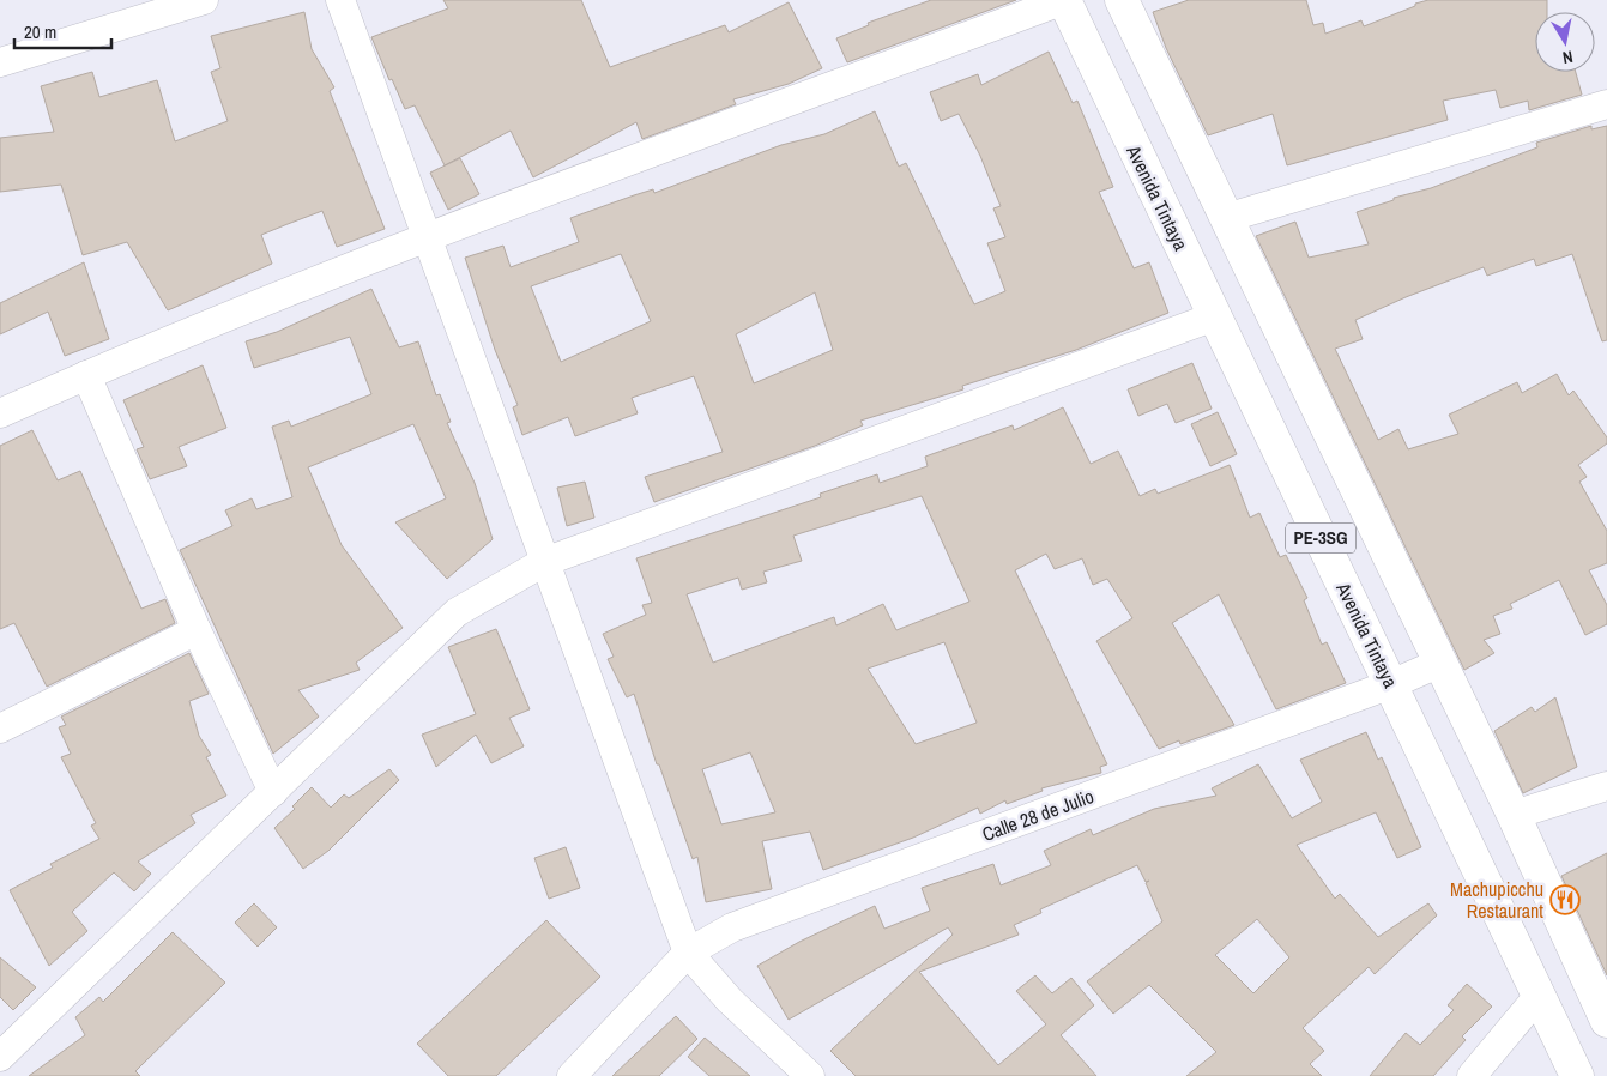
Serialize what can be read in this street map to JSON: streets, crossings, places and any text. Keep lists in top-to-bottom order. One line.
{"streets":{"main road":["Avenida Tintaya","PE-3SG"],"street":["Calle 28 de Julio"]},"crossings":[["Avenida Tintaya","Calle 28 de Julio"],["PE-3SG","Calle 28 de Julio"]],"places":{"restaurant":["Machupicchu Restaurant"]},"scale_bar":"20 m","north":"bottom"}
